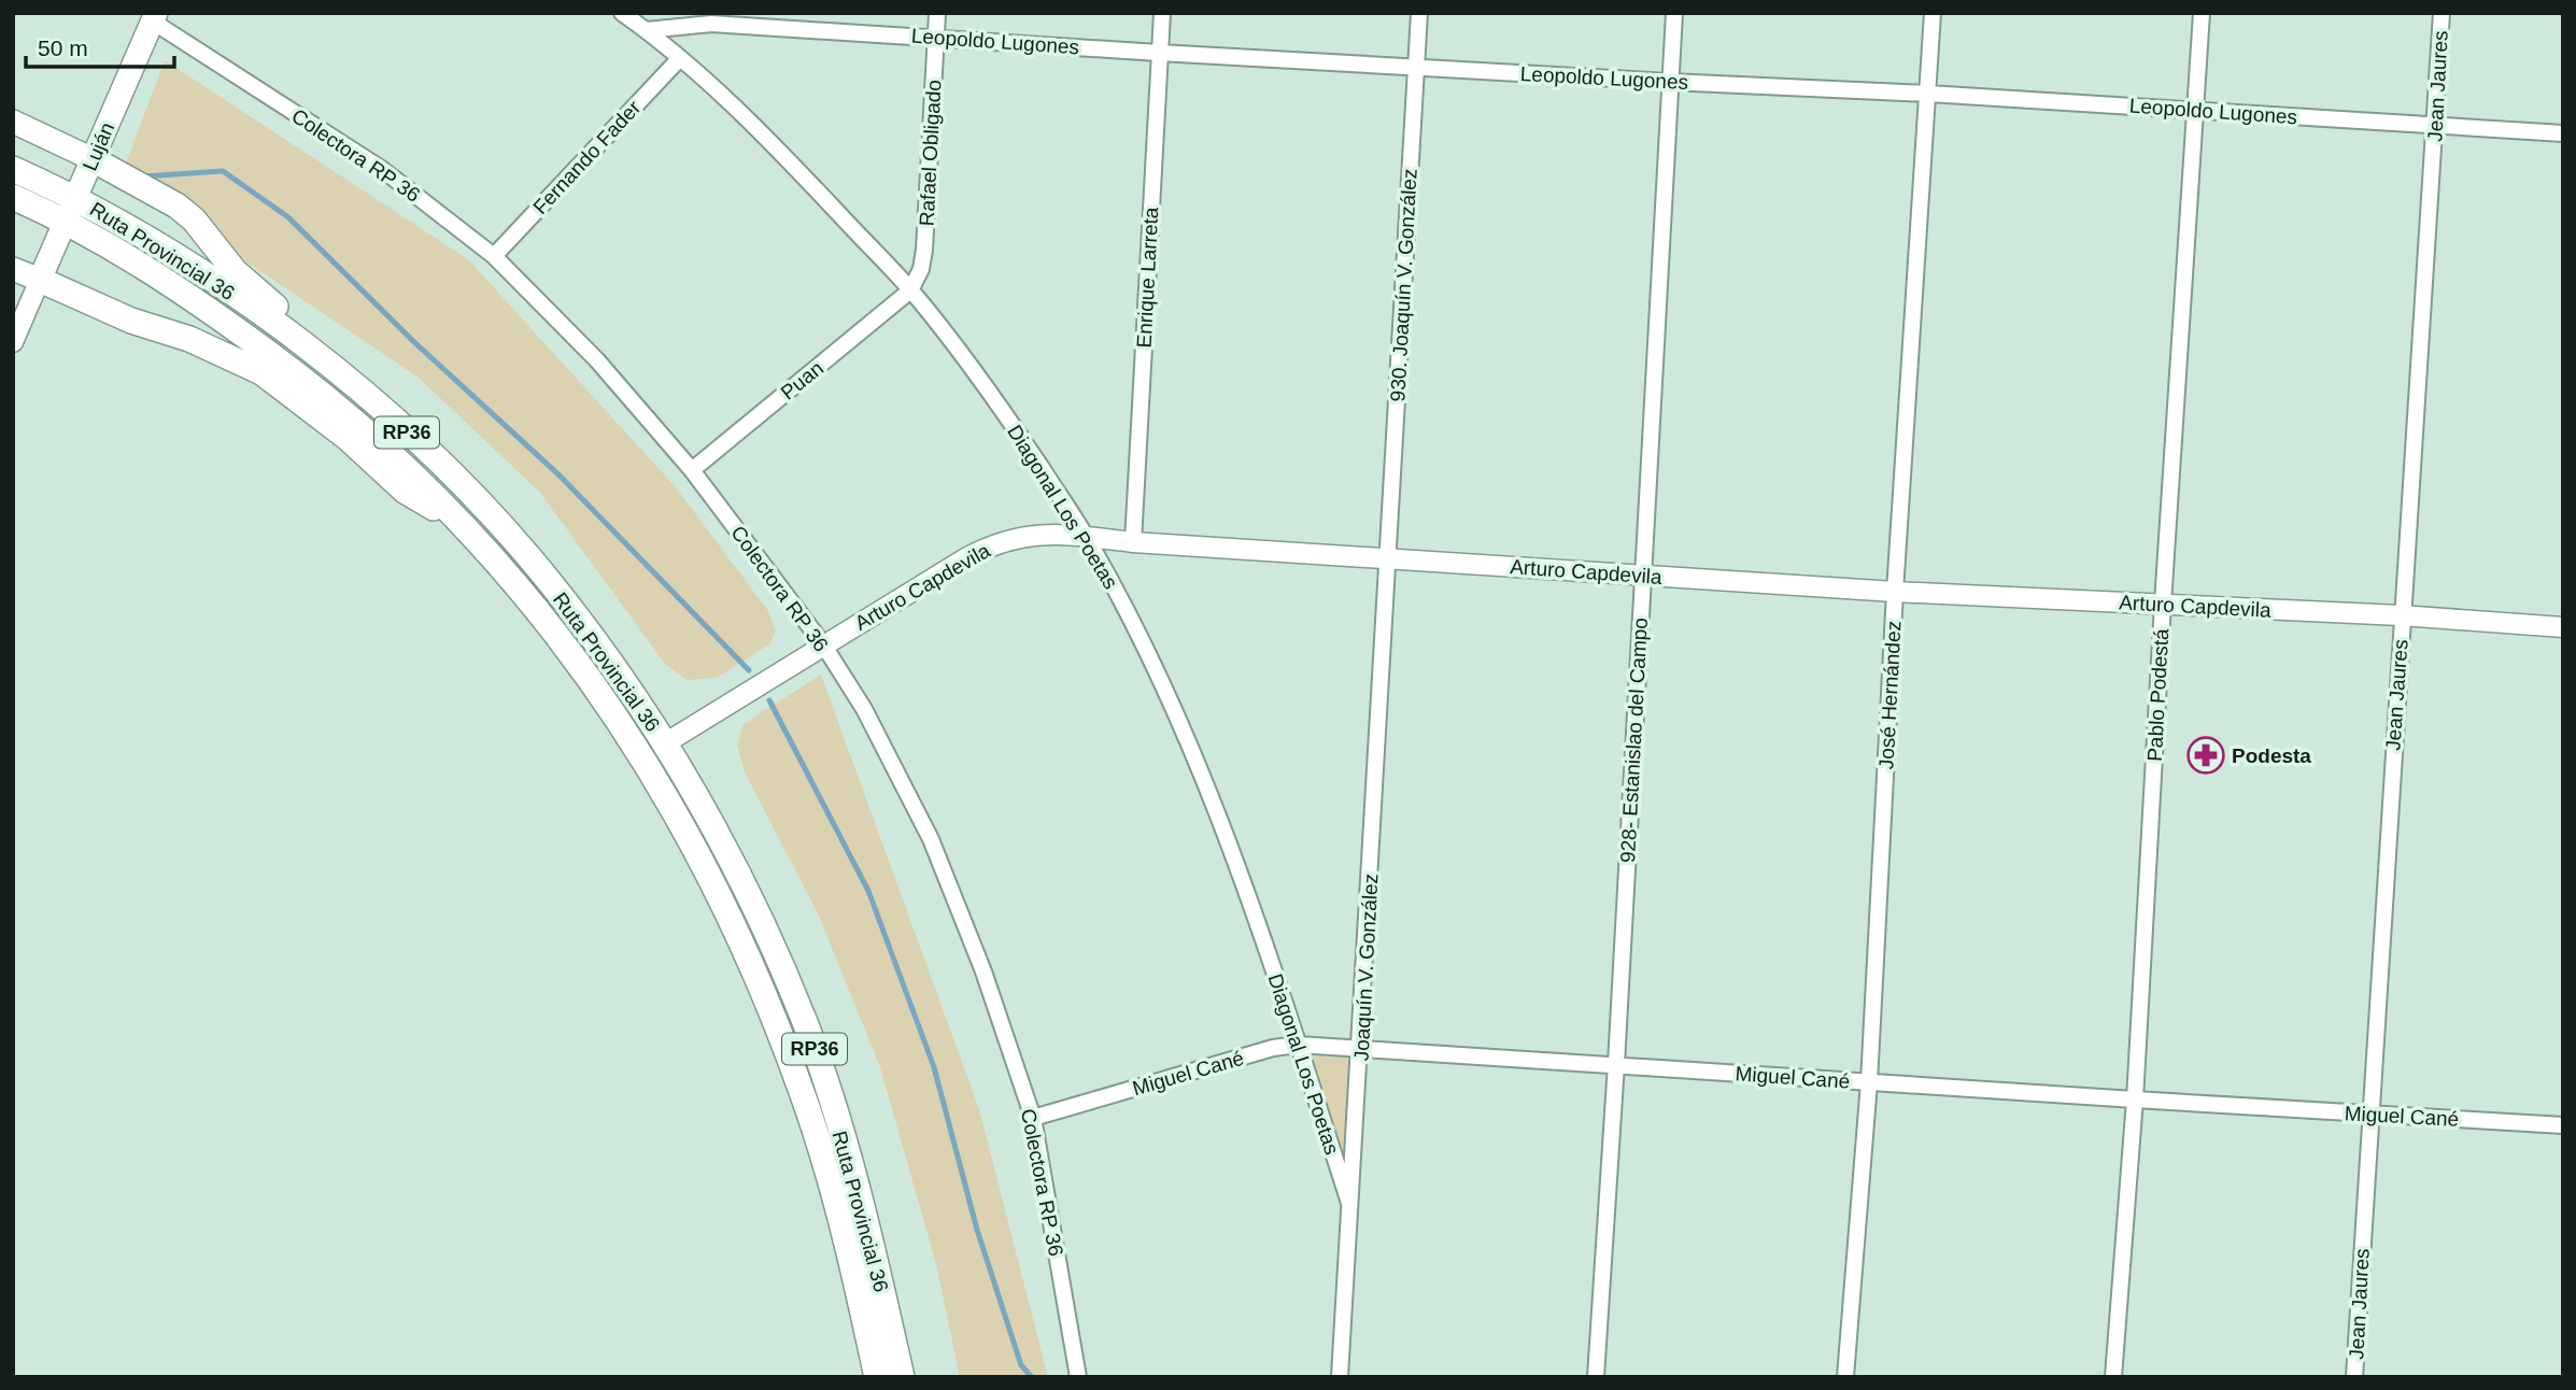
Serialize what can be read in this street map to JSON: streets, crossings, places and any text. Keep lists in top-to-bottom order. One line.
{"streets":{"main road":["Luján","Ruta Provincial 36","RP36"],"street":["Leopoldo Lugones","Jean Jaures","Rafael Obligado","Colectora RP 36","Fernando Fader","Enrique Larreta","930. Joaquín V. González","Puan","Diagonal Los Poetas","Arturo Capdevila","José Hernández","Pablo Podestá","928- Estanislao del Campo","Joaquín V. González","Miguel Cané"]},"crossings":[["Leopoldo Lugones","Jean Jaures"],["Leopoldo Lugones","Rafael Obligado"],["Leopoldo Lugones","Enrique Larreta"],["Leopoldo Lugones","930. Joaquín V. González"],["Leopoldo Lugones","Diagonal Los Poetas"],["Leopoldo Lugones","José Hernández"],["Leopoldo Lugones","Pablo Podestá"],["Leopoldo Lugones","928- Estanislao del Campo"],["Jean Jaures","Arturo Capdevila"],["Jean Jaures","Miguel Cané"],["Luján","Colectora RP 36"],["Luján","Ruta Provincial 36"],["Rafael Obligado","Puan"],["Rafael Obligado","Diagonal Los Poetas"],["Colectora RP 36","Fernando Fader"],["Colectora RP 36","Puan"],["Colectora RP 36","Arturo Capdevila"],["Colectora RP 36","Miguel Cané"],["Fernando Fader","Diagonal Los Poetas"],["Ruta Provincial 36","Arturo Capdevila"],["Enrique Larreta","Arturo Capdevila"],["930. Joaquín V. González","Arturo Capdevila"],["930. Joaquín V. González","Joaquín V. González"],["Puan","Diagonal Los Poetas"],["Diagonal Los Poetas","Arturo Capdevila"],["Diagonal Los Poetas","Joaquín V. González"],["Diagonal Los Poetas","Miguel Cané"],["Arturo Capdevila","José Hernández"],["Arturo Capdevila","Pablo Podestá"],["Arturo Capdevila","928- Estanislao del Campo"],["Arturo Capdevila","Joaquín V. González"],["José Hernández","Miguel Cané"],["Pablo Podestá","Miguel Cané"],["928- Estanislao del Campo","Miguel Cané"],["Joaquín V. González","Miguel Cané"]],"places":{"pharmacy":["Podesta"]},"scale_bar":"50 m"}
